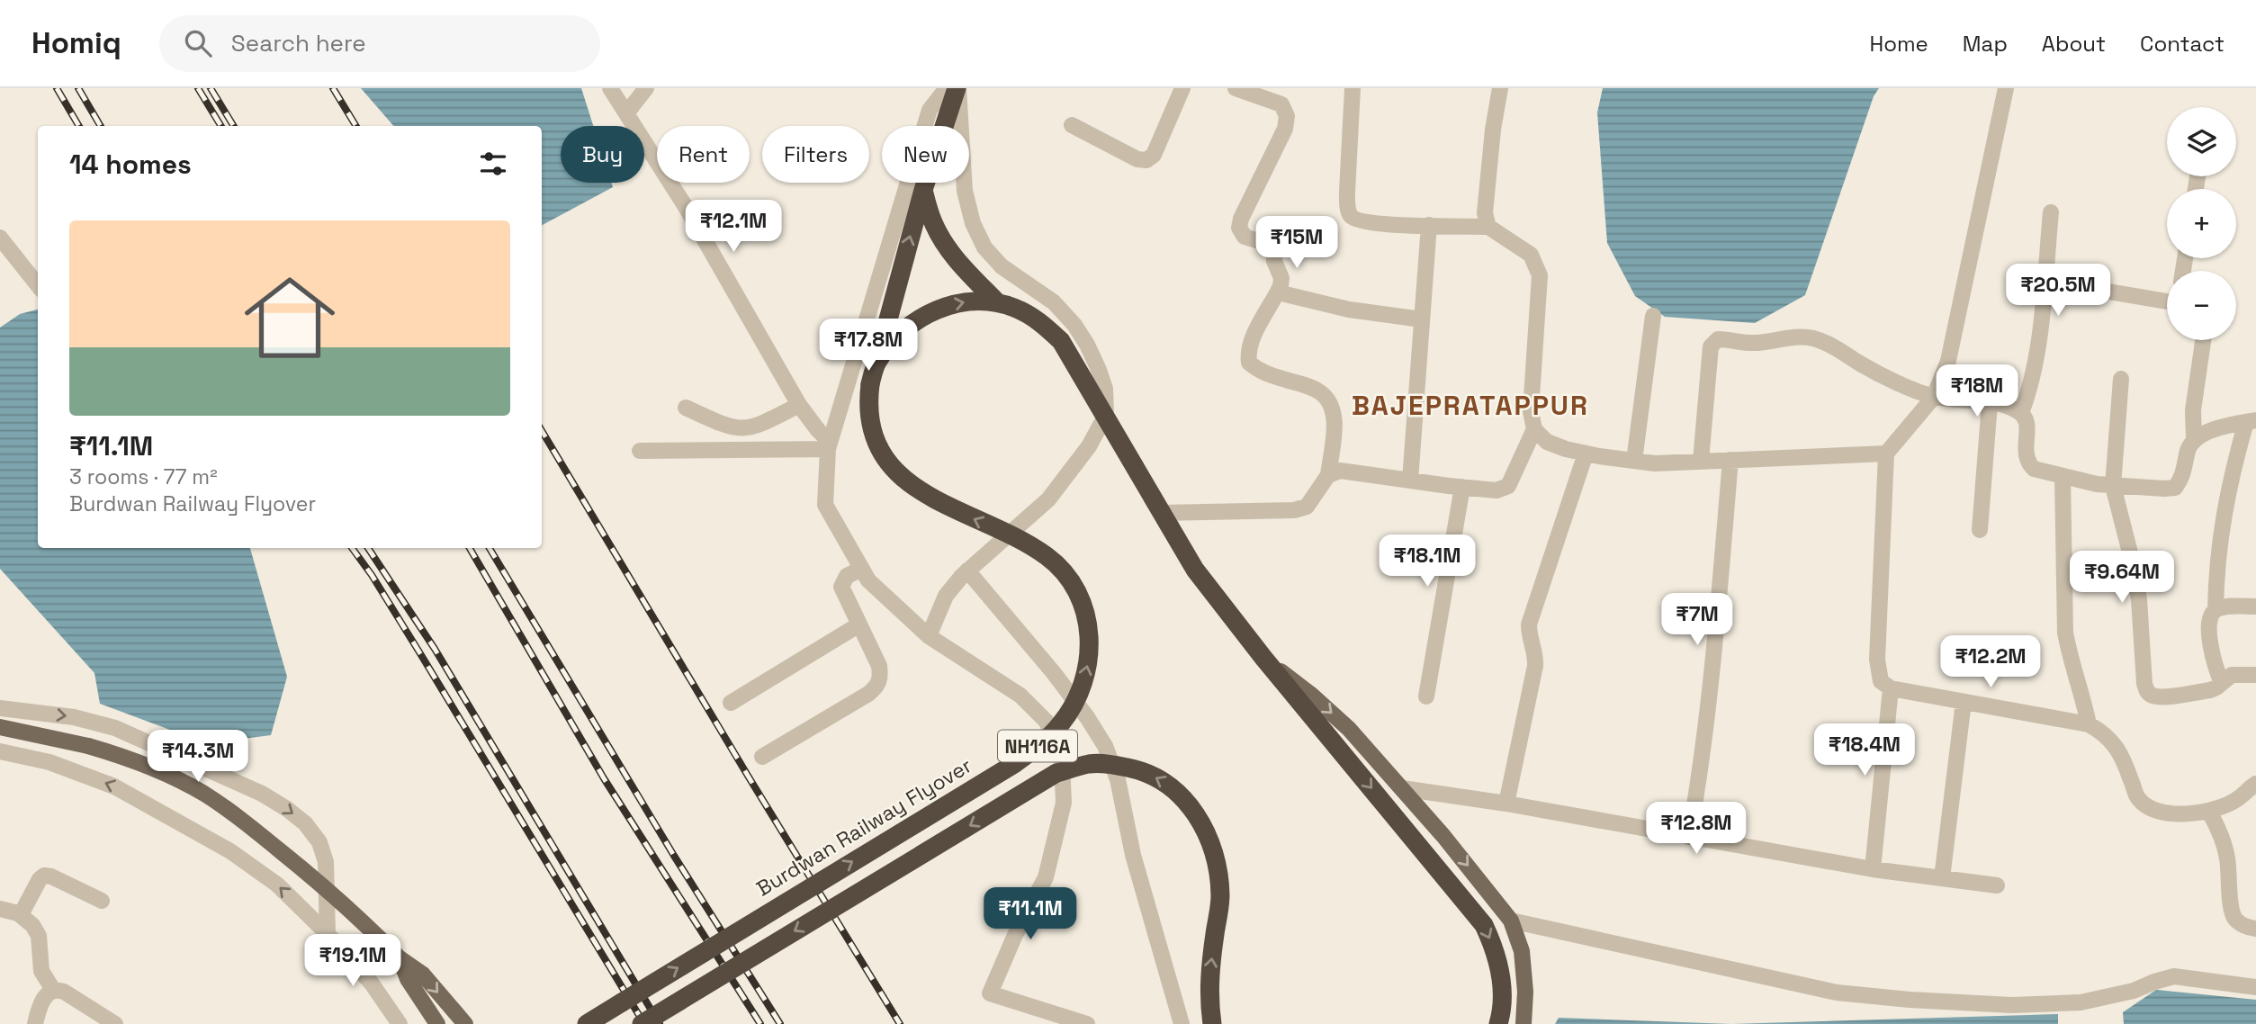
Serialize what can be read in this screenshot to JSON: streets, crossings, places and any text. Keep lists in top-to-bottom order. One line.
{"streets":{"highway":["NH116A","Burdwan Railway Flyover"]},"crossings":[["NH116A","Burdwan Railway Flyover"]],"districts":["BAJEPRATAPPUR"],"page":{"header":"Homiq","search":"Search here","nav":["Home","Map","About","Contact"],"map_buttons":["+","−"],"chip":["Buy","Rent","Filters","New"],"heading":"14 homes","price":["₹12.1M","₹15M","₹20.5M","₹17.8M","₹18M","₹18.1M","₹9.64M","₹7M","₹12.2M","₹18.4M","₹14.3M","₹12.8M","₹11.1M","₹19.1M"],"list":[{"name":"₹11.1M","note":"3 rooms · 77 m² · Burdwan Railway Flyover"}]}}
